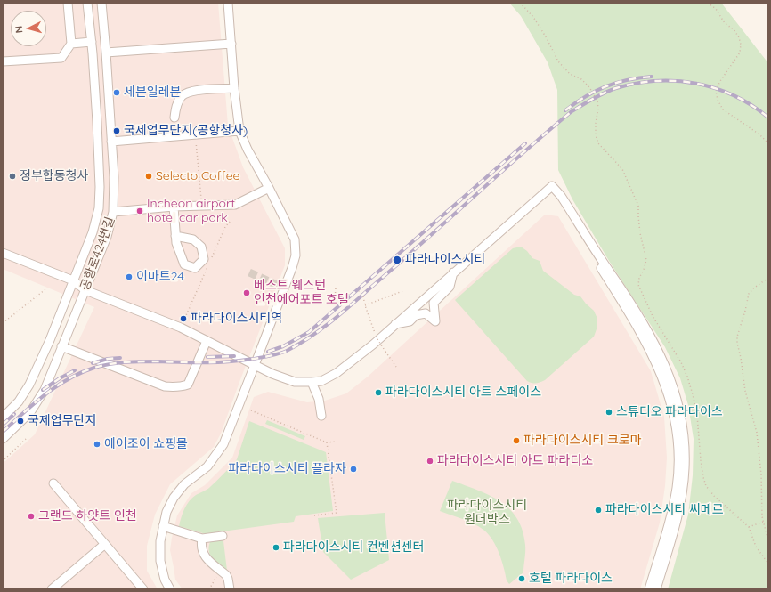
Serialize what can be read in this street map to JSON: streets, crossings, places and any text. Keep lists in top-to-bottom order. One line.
{"streets":{"street":["공항로424번길"]},"parks":["파라다이스시티 원더박스"],"places":["세븐일레븐","국제업무단지(공항청사)","정부합동청사","Selecto Coffee","Incheon airport hotel car park","파라다이스시티","이마트24","베스트 웨스턴 인천에어포트 호텔","파라다이스시티역","파라다이스시티 아트 스페이스","스튜디오 파라다이스","국제업무단지","파라다이스시티 크로마","에어조이 쇼핑몰","파라다이스시티 아트 파라디소","파라다이스시티 플라자","파라다이스시티 씨메르","그랜드 하얏트 인천","파라다이스시티 컨벤션센터","호텔 파라다이스"],"north":"left"}
